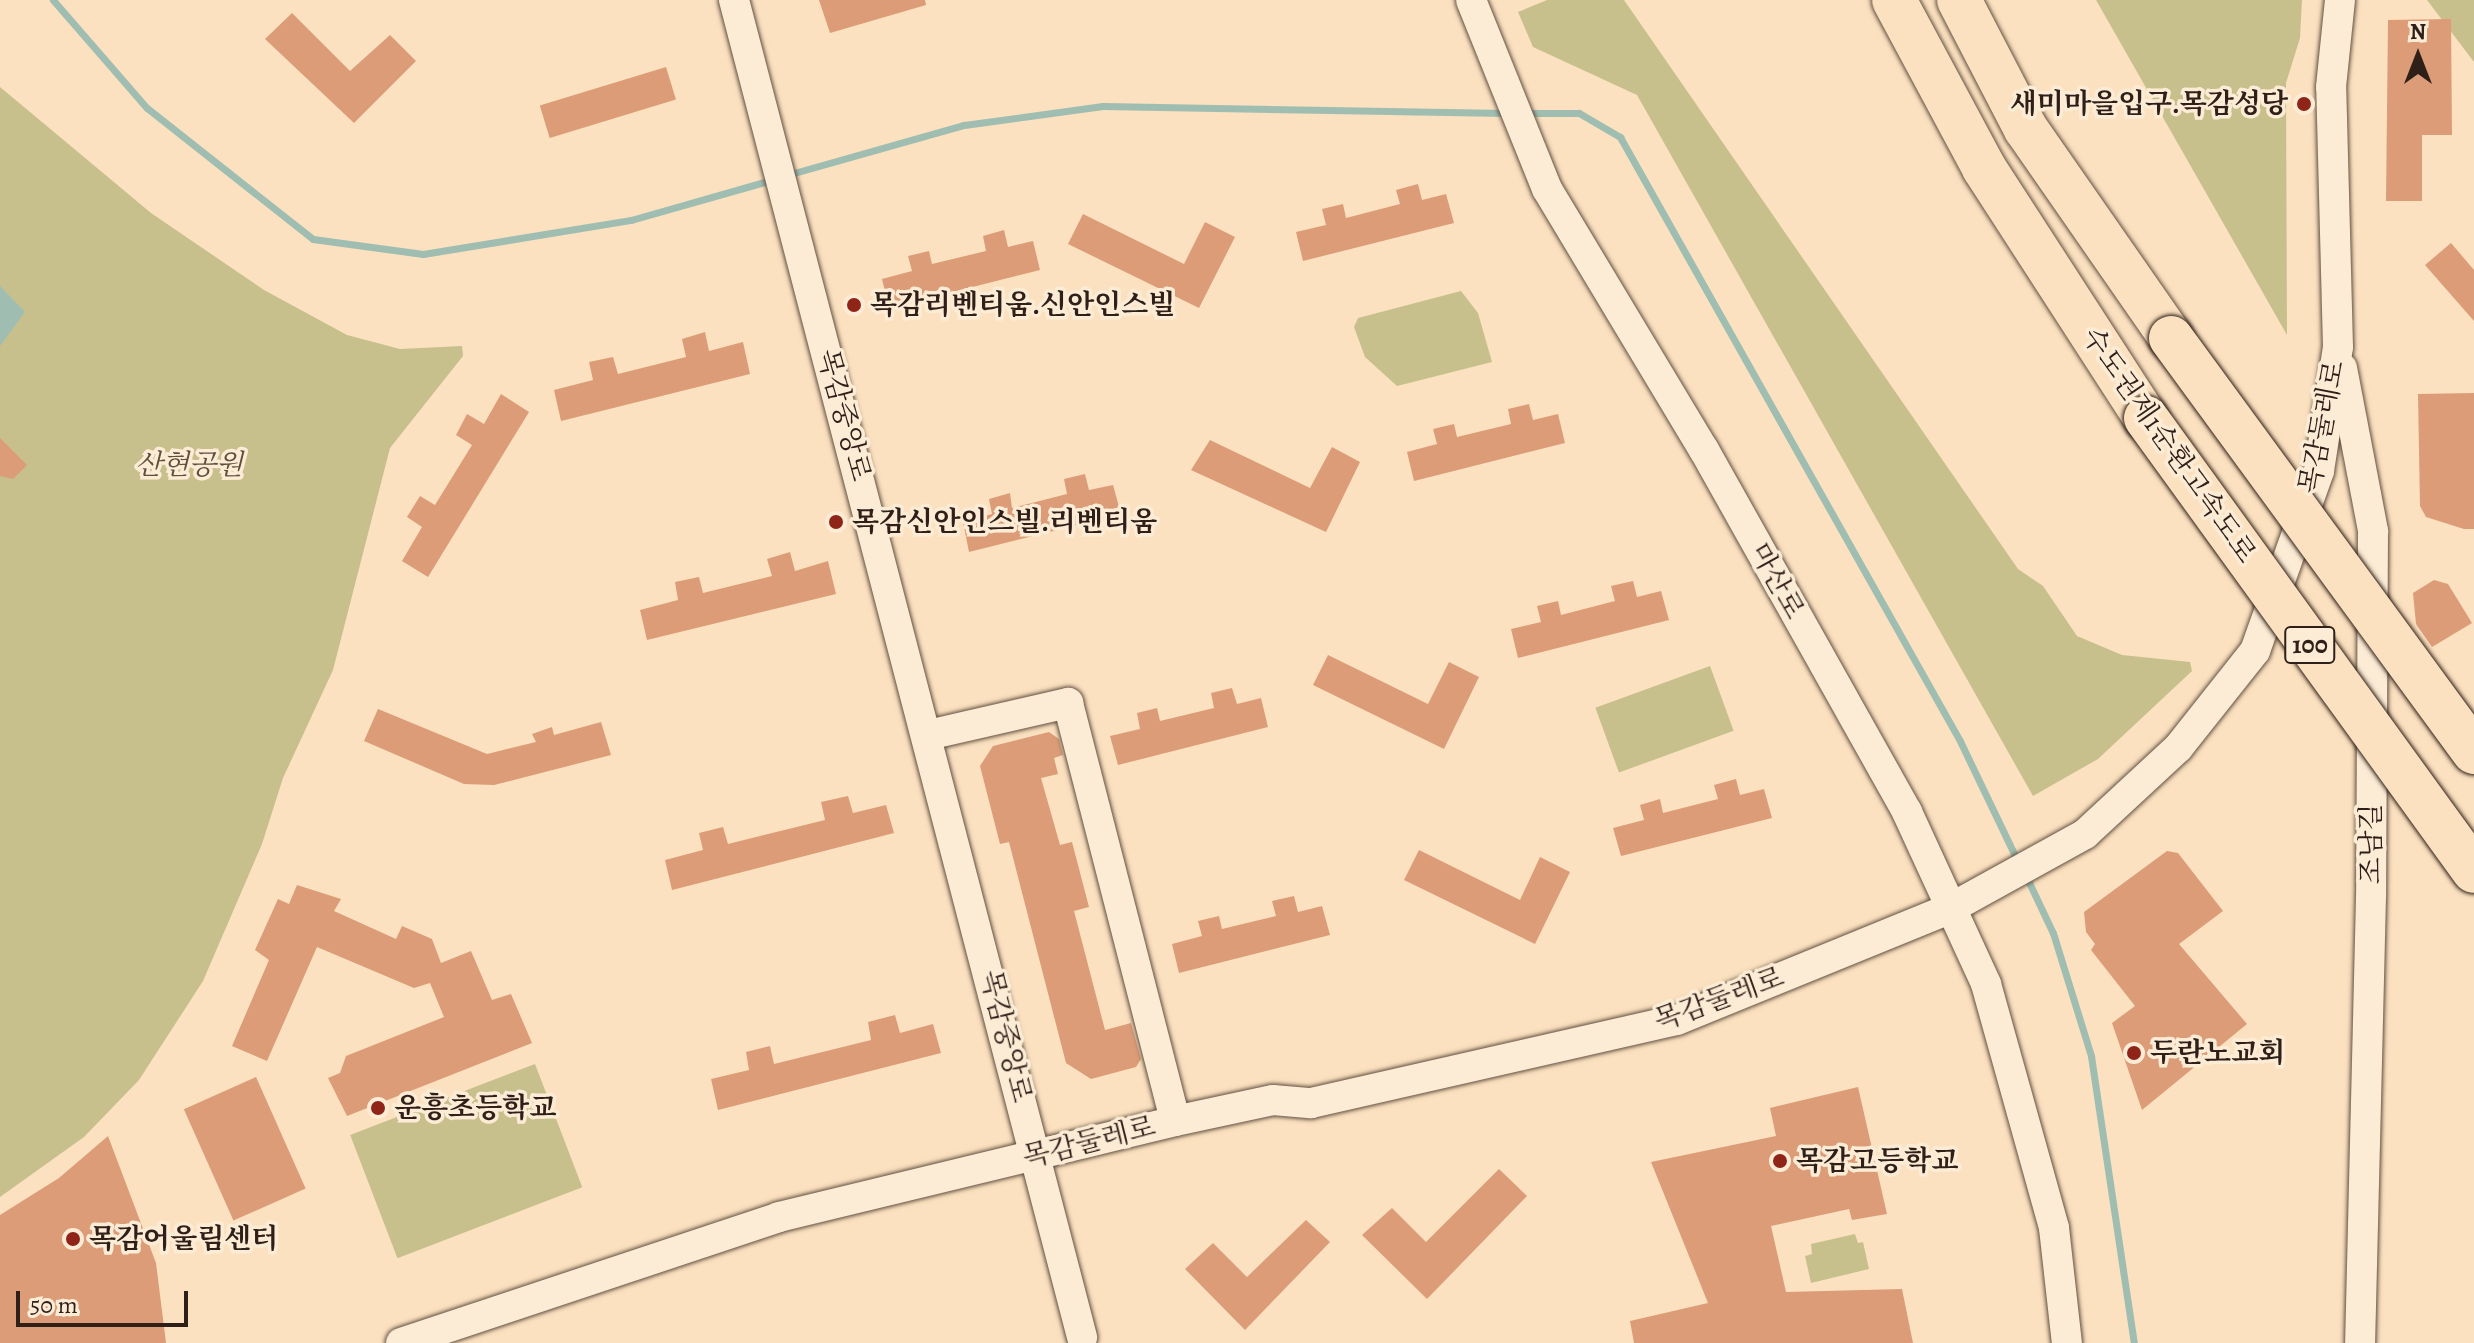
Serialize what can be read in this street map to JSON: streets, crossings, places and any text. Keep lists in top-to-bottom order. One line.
{"streets":{"highway":["수도권제1순환고속도로","100"],"street":["목감중앙로","목감둘레로","마산로","조남길"]},"crossings":[["목감중앙로","목감둘레로"],["목감둘레로","마산로"],["목감둘레로","조남길"]],"parks":["산현공원"],"places":["새미마을입구.목감성당","목감리벤티움.신안인스빌","목감신안인스빌.리벤티움","두란노교회","운흥초등학교","목감고등학교","목감어울림센터"],"scale_bar":"50 m","north":"top"}
